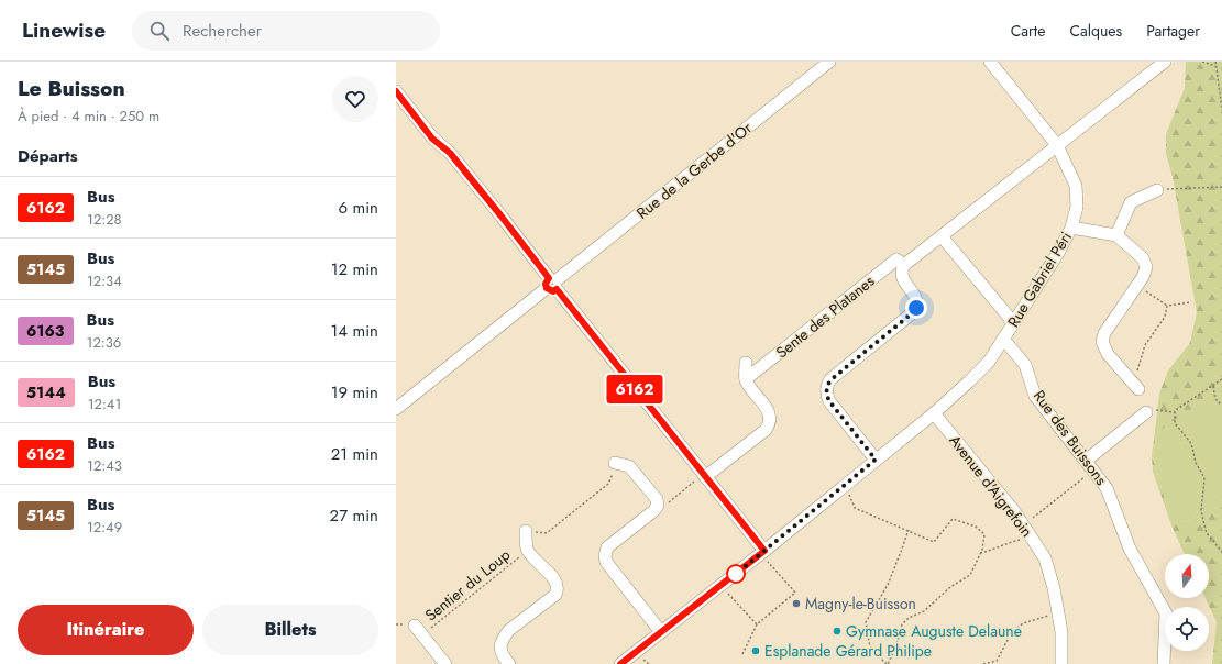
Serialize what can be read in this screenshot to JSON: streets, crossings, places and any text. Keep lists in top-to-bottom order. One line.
{"streets":{"street":["Rue de la Gerbe d'Or","Rue Gabriel Péri","Sente des Platanes","Rue des Buissons","Avenue d'Aigrefoin"],"path":["Sentier du Loup"]},"crossings":[["Rue Gabriel Péri","Rue des Buissons"],["Rue Gabriel Péri","Avenue d'Aigrefoin"]],"places":["Magny-le-Buisson","Gymnase Auguste Delaune","Esplanade Gérard Philipe"],"lines":["bus line 6162"],"north":"top","page":{"header":"Linewise","search":"Rechercher","nav":["Carte","Calques","Partager"],"heading":[["Le Buisson","À pied · 4 min · 250 m"],"Départs"],"on_map":"6162","list":[{"mark":"6162","name":"Bus","note":"12:28","value":"6 min"},{"mark":"5145","name":"Bus","note":"12:34","value":"12 min"},{"mark":"6163","name":"Bus","note":"12:36","value":"14 min"},{"mark":"5144","name":"Bus","note":"12:41","value":"19 min"},{"mark":"6162","name":"Bus","note":"12:43","value":"21 min"},{"mark":"5145","name":"Bus","note":"12:49","value":"27 min"}],"buttons":["Itinéraire","Billets"]}}
